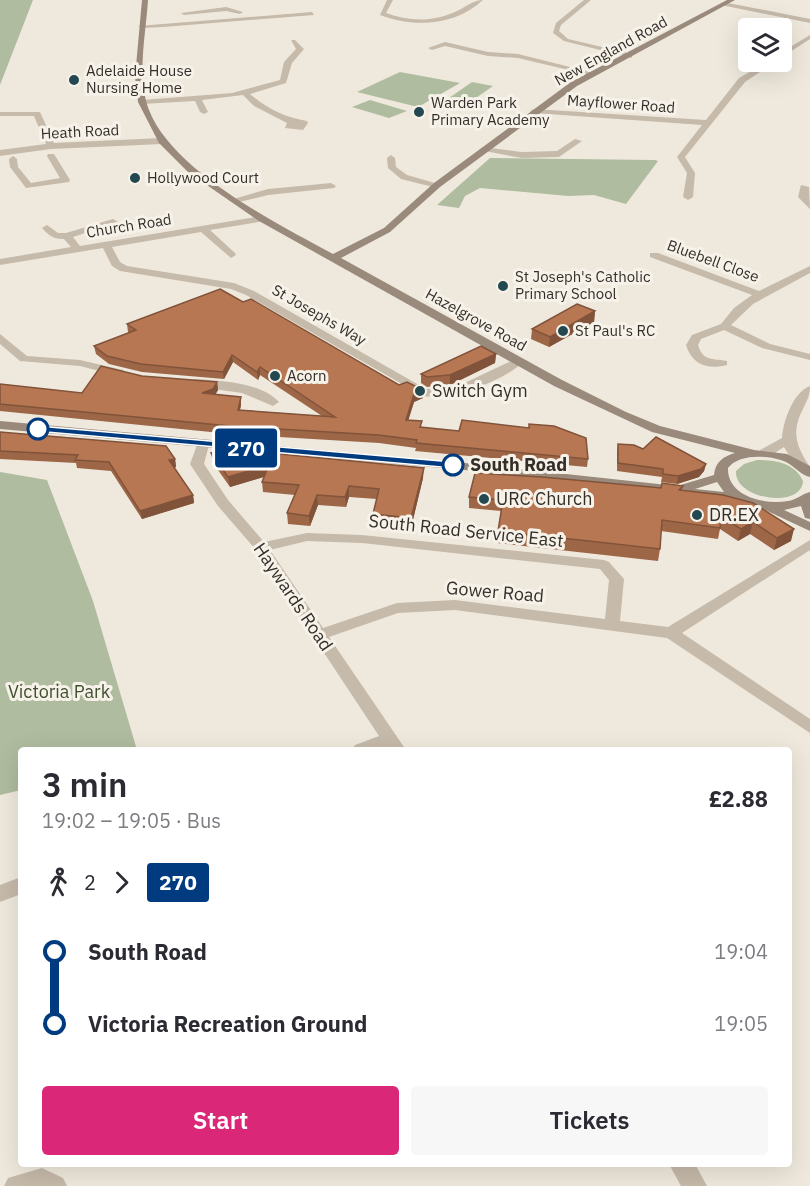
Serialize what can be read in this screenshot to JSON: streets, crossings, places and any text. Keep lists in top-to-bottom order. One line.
{"streets":{"main road":["New England Road","Hazelgrove Road"],"street":["Mayflower Road","Heath Road","Church Road","Bluebell Close","St Josephs Way","South Road Service East","Gower Road","Haywards Road"]},"crossings":[["New England Road","Mayflower Road"],["New England Road","Hazelgrove Road"],["Heath Road","Hazelgrove Road"],["Church Road","St Josephs Way"],["Church Road","Hazelgrove Road"],["St Josephs Way","Hazelgrove Road"],["South Road Service East","Gower Road"],["South Road Service East","Haywards Road"],["Gower Road","Haywards Road"]],"parks":["Victoria Park"],"places":["Adelaide House Nursing Home","Warden Park Primary Academy","Hollywood Court","St Joseph's Catholic Primary School","St Paul's RC","Acorn","Switch Gym","South Road","URC Church","DR.EX"],"lines":["bus line 270"],"page":{"on_map":"270","heading":["3 min","19:02 – 19:05 · Bus","£2.88"],"legs":["2","270"],"list":[{"name":"South Road","value":"19:04"},{"name":"Victoria Recreation Ground","value":"19:05"}],"buttons":["Start","Tickets"]}}
